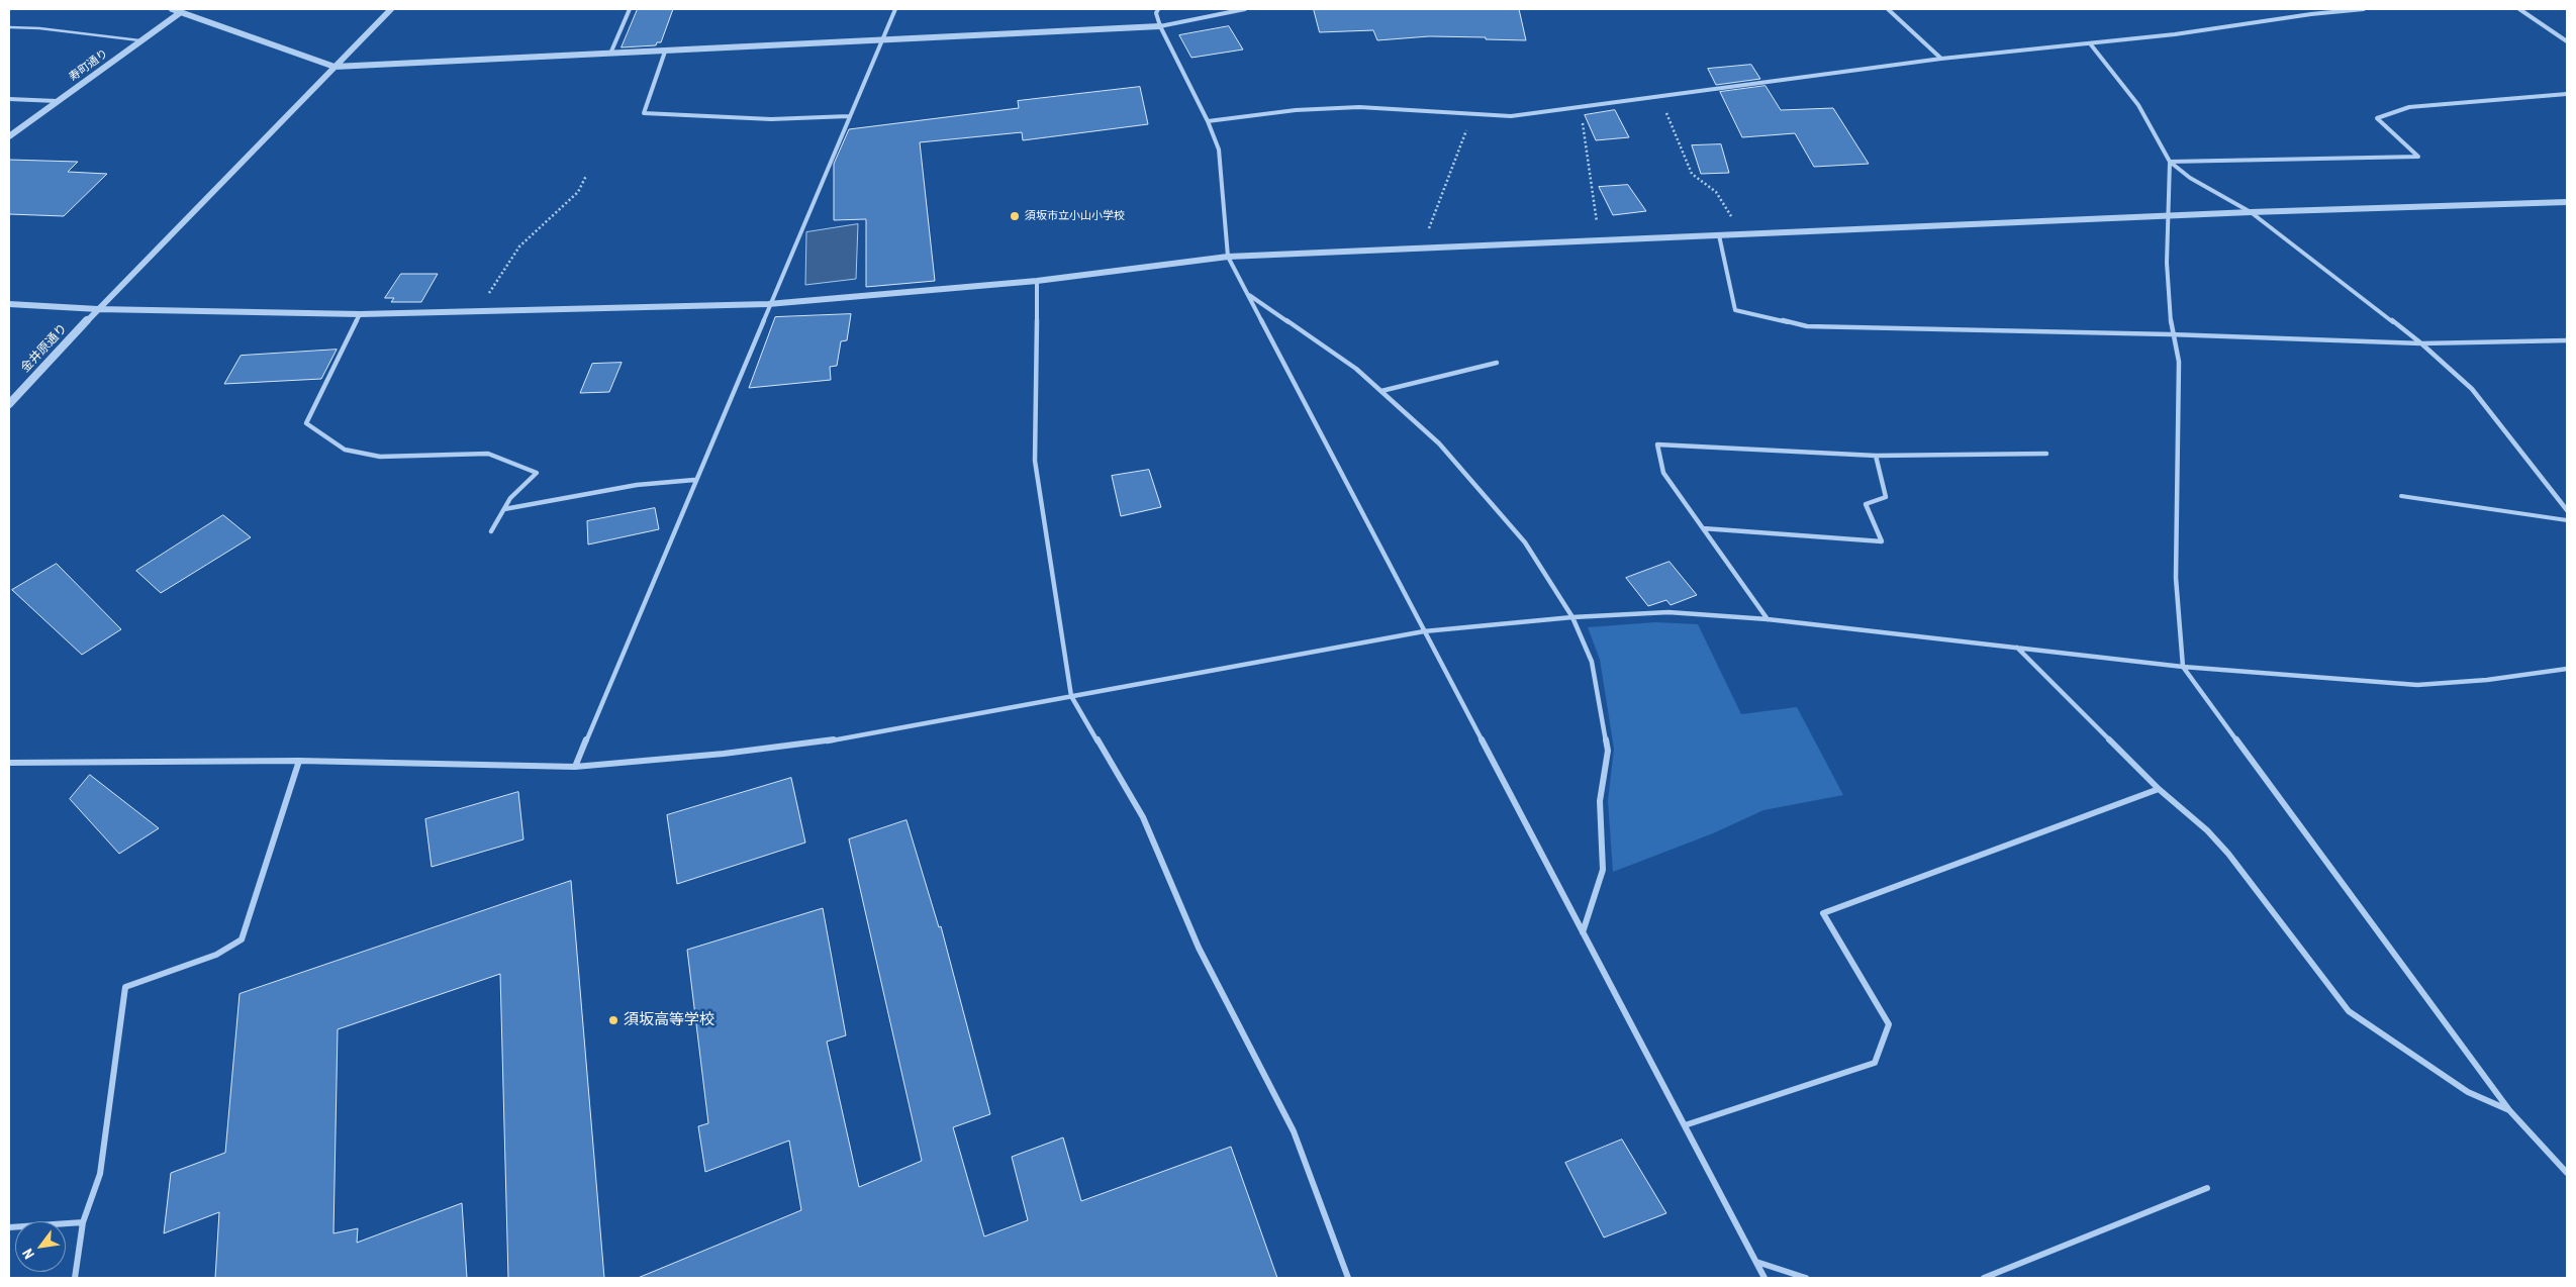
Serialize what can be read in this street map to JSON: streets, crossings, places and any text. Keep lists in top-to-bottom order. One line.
{"streets":{"street":["寿町通り","金井原通り"]},"places":["須坂市立小山小学校","須坂高等学校"],"north":"bottom left"}
